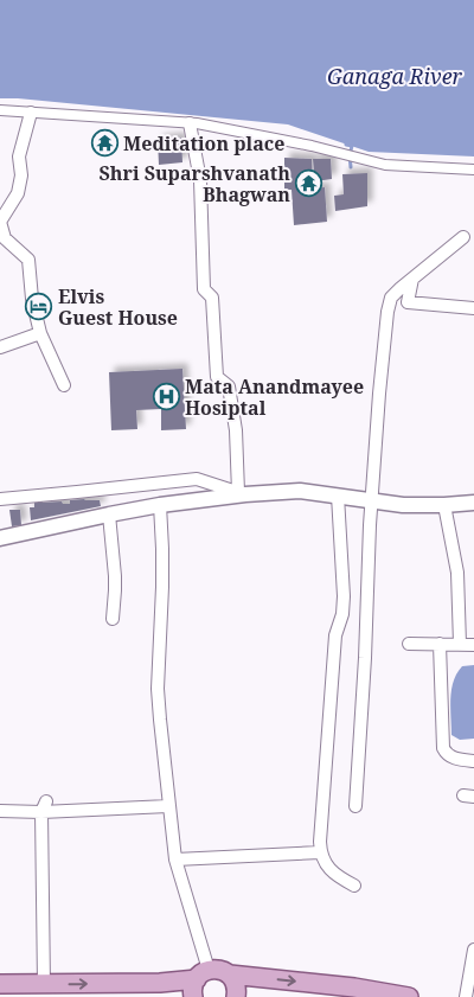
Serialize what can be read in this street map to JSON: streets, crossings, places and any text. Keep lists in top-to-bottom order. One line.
{"water":["Ganaga River"],"places":{"temple":["Meditation place","Shri Suparshvanath Bhagwan"],"hotel":["Elvis Guest House"],"hospital":["Mata Anandmayee Hosiptal"]}}
